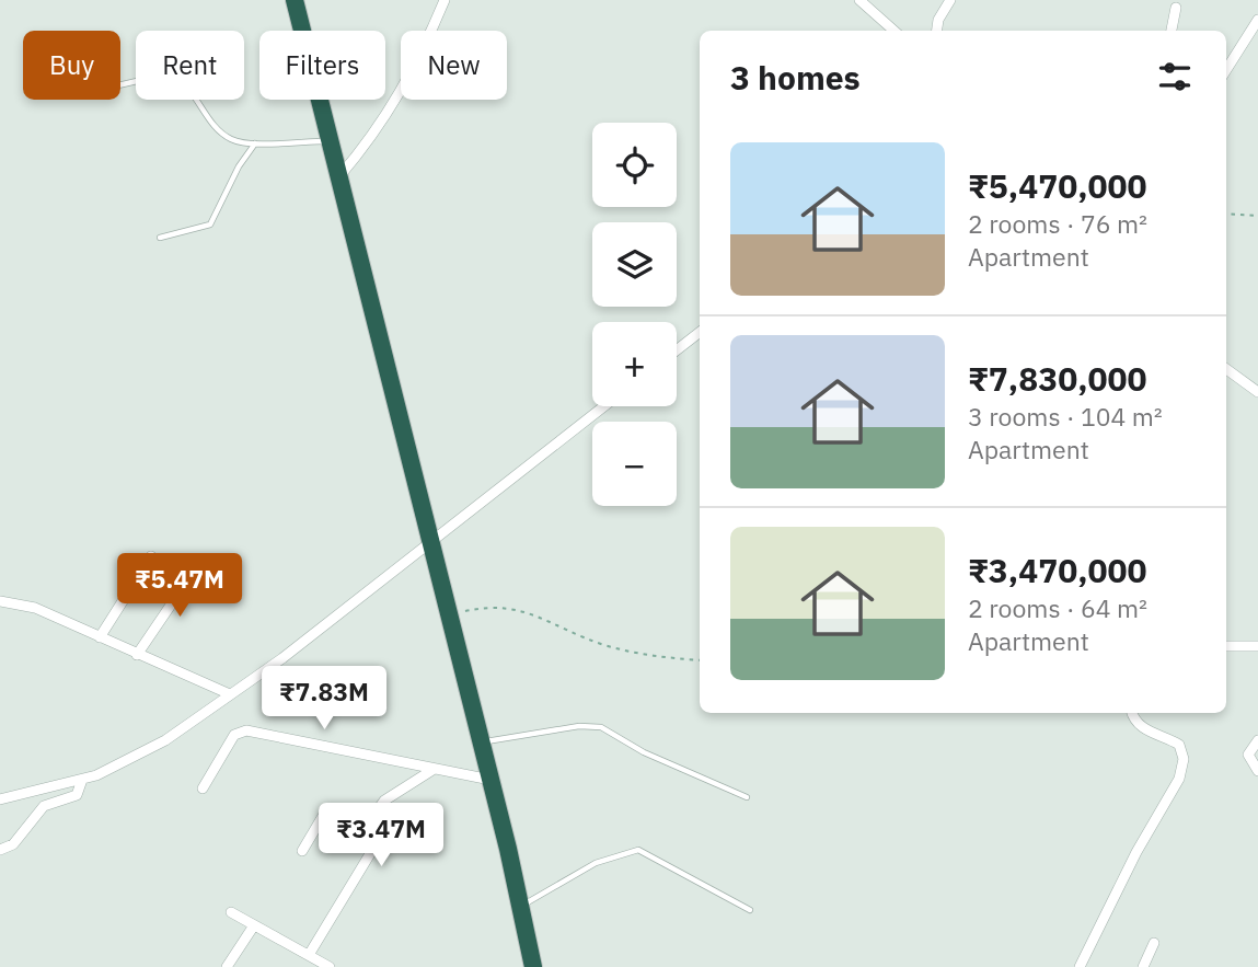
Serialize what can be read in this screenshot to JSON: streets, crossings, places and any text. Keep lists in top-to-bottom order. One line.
{"page":{"chip":["Buy","Rent","Filters","New"],"heading":"3 homes","map_buttons":["+","−"],"list":[{"name":"₹5,470,000","note":"2 rooms · 76 m² · Apartment"},{"name":"₹7,830,000","note":"3 rooms · 104 m² · Apartment"},{"name":"₹3,470,000","note":"2 rooms · 64 m² · Apartment"}],"price":["₹5.47M","₹7.83M","₹3.47M"]}}
